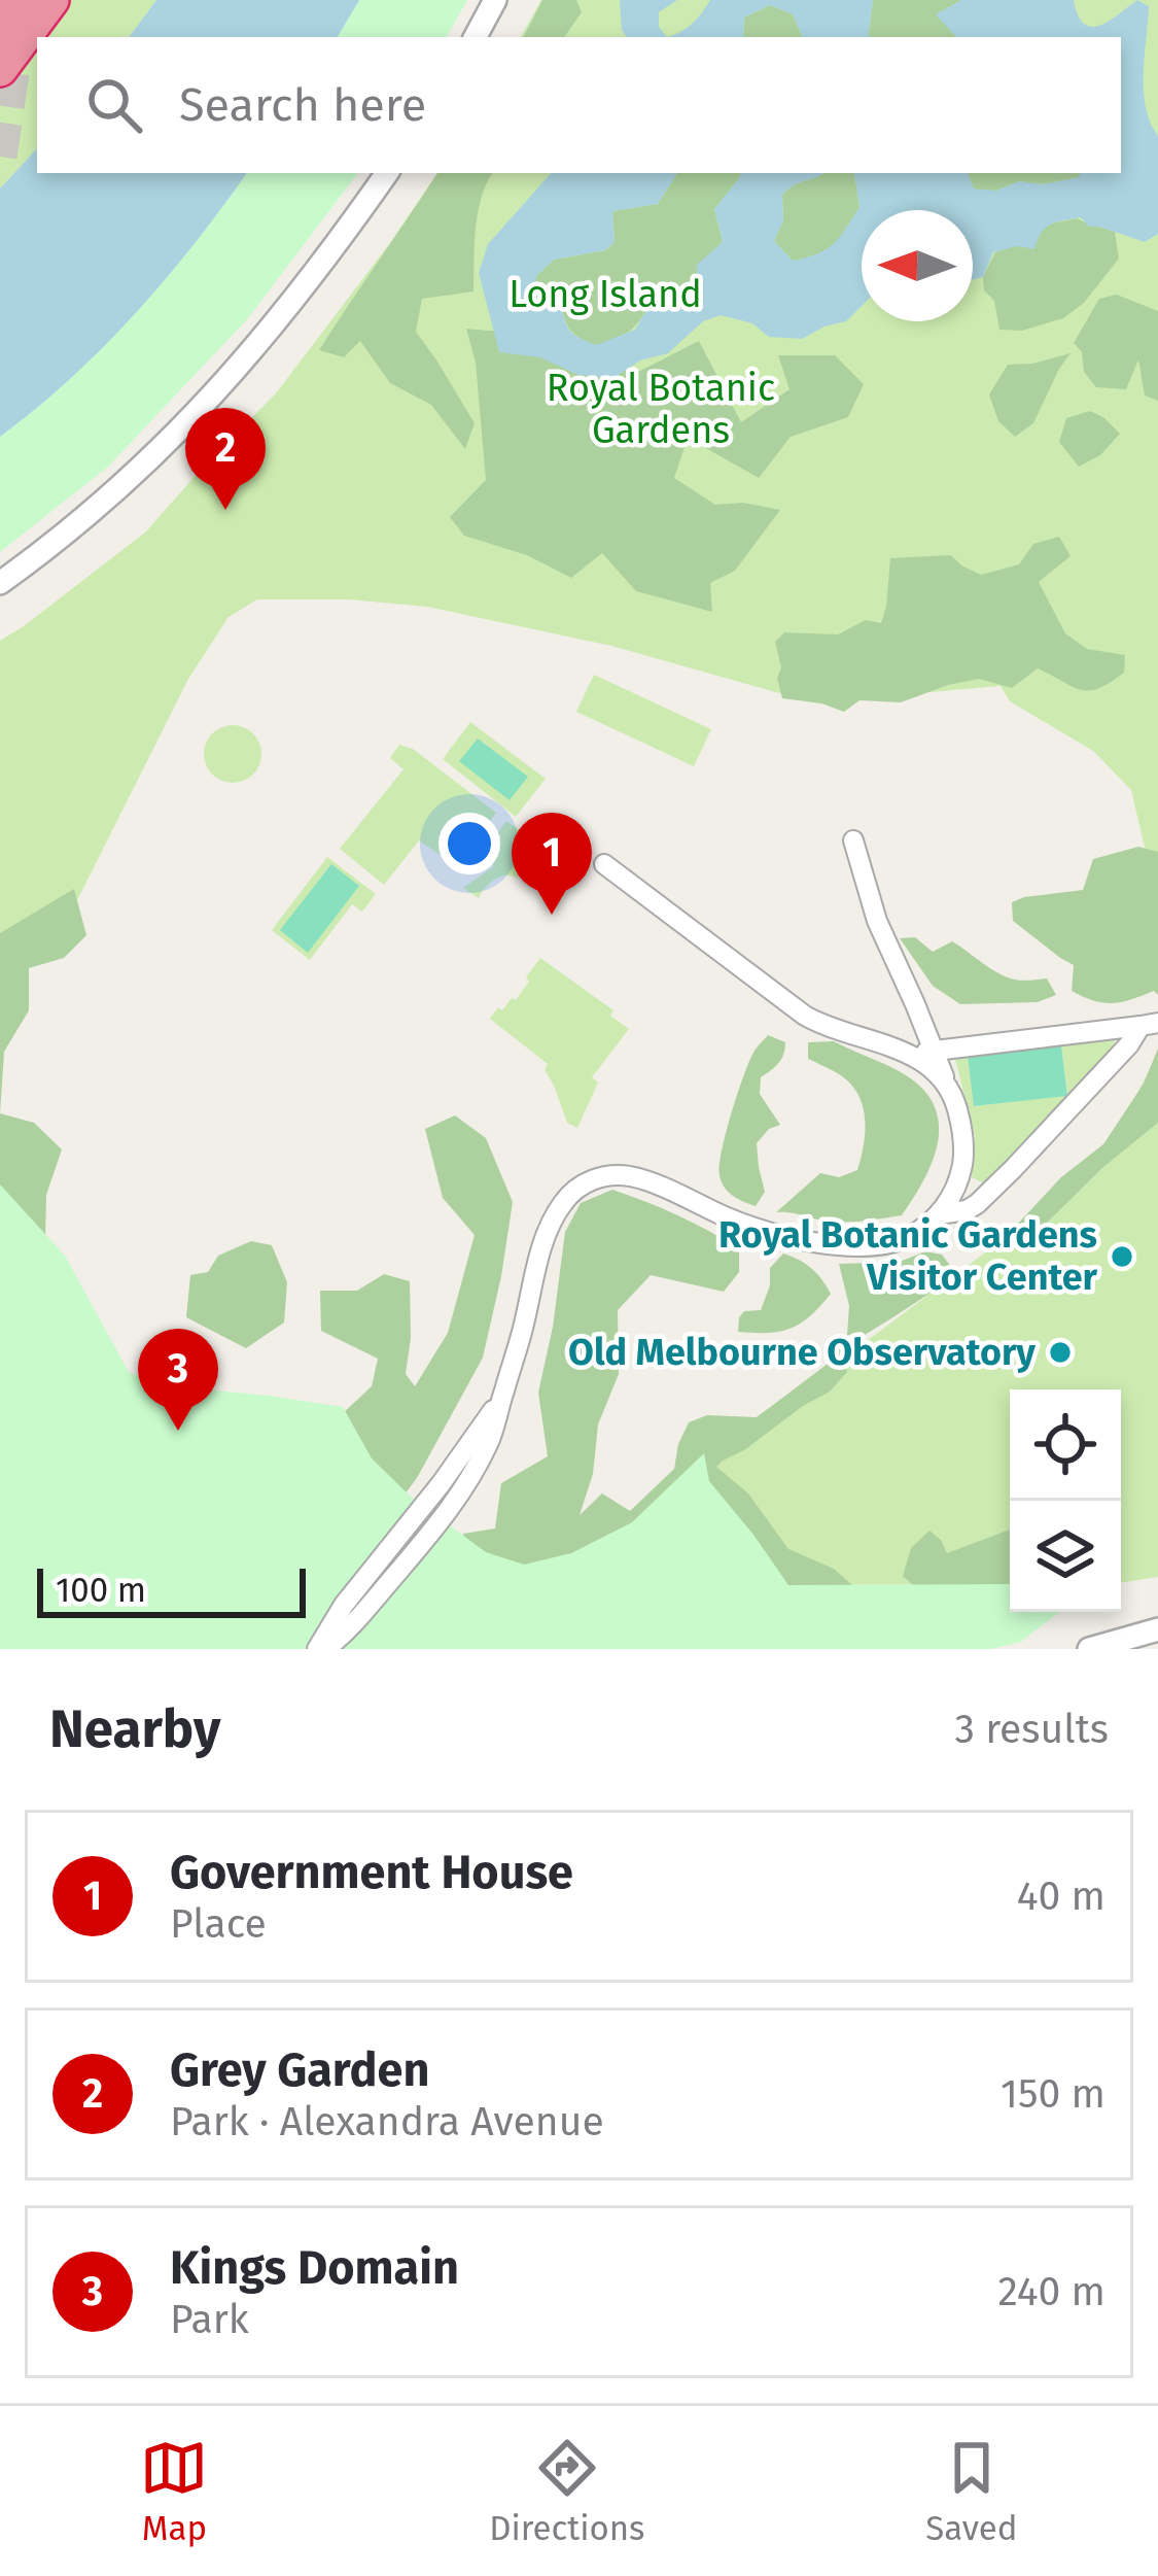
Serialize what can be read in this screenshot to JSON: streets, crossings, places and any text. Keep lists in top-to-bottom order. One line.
{"parks":["Long Island","Royal Botanic Gardens"],"places":["Royal Botanic Gardens Visitor Center","Old Melbourne Observatory"],"scale_bar":"100 m","north":"left","page":{"search":"Search here","pins":["2","1","3"],"scale":"100 m","heading":["Nearby","3 results"],"list":[{"mark":"1","name":"Government House","note":"Place","value":"40 m"},{"mark":"2","name":"Grey Garden","note":"Park · Alexandra Avenue","value":"150 m"},{"mark":"3","name":"Kings Domain","note":"Park","value":"240 m"}],"nav":["Map","Directions","Saved"]}}
